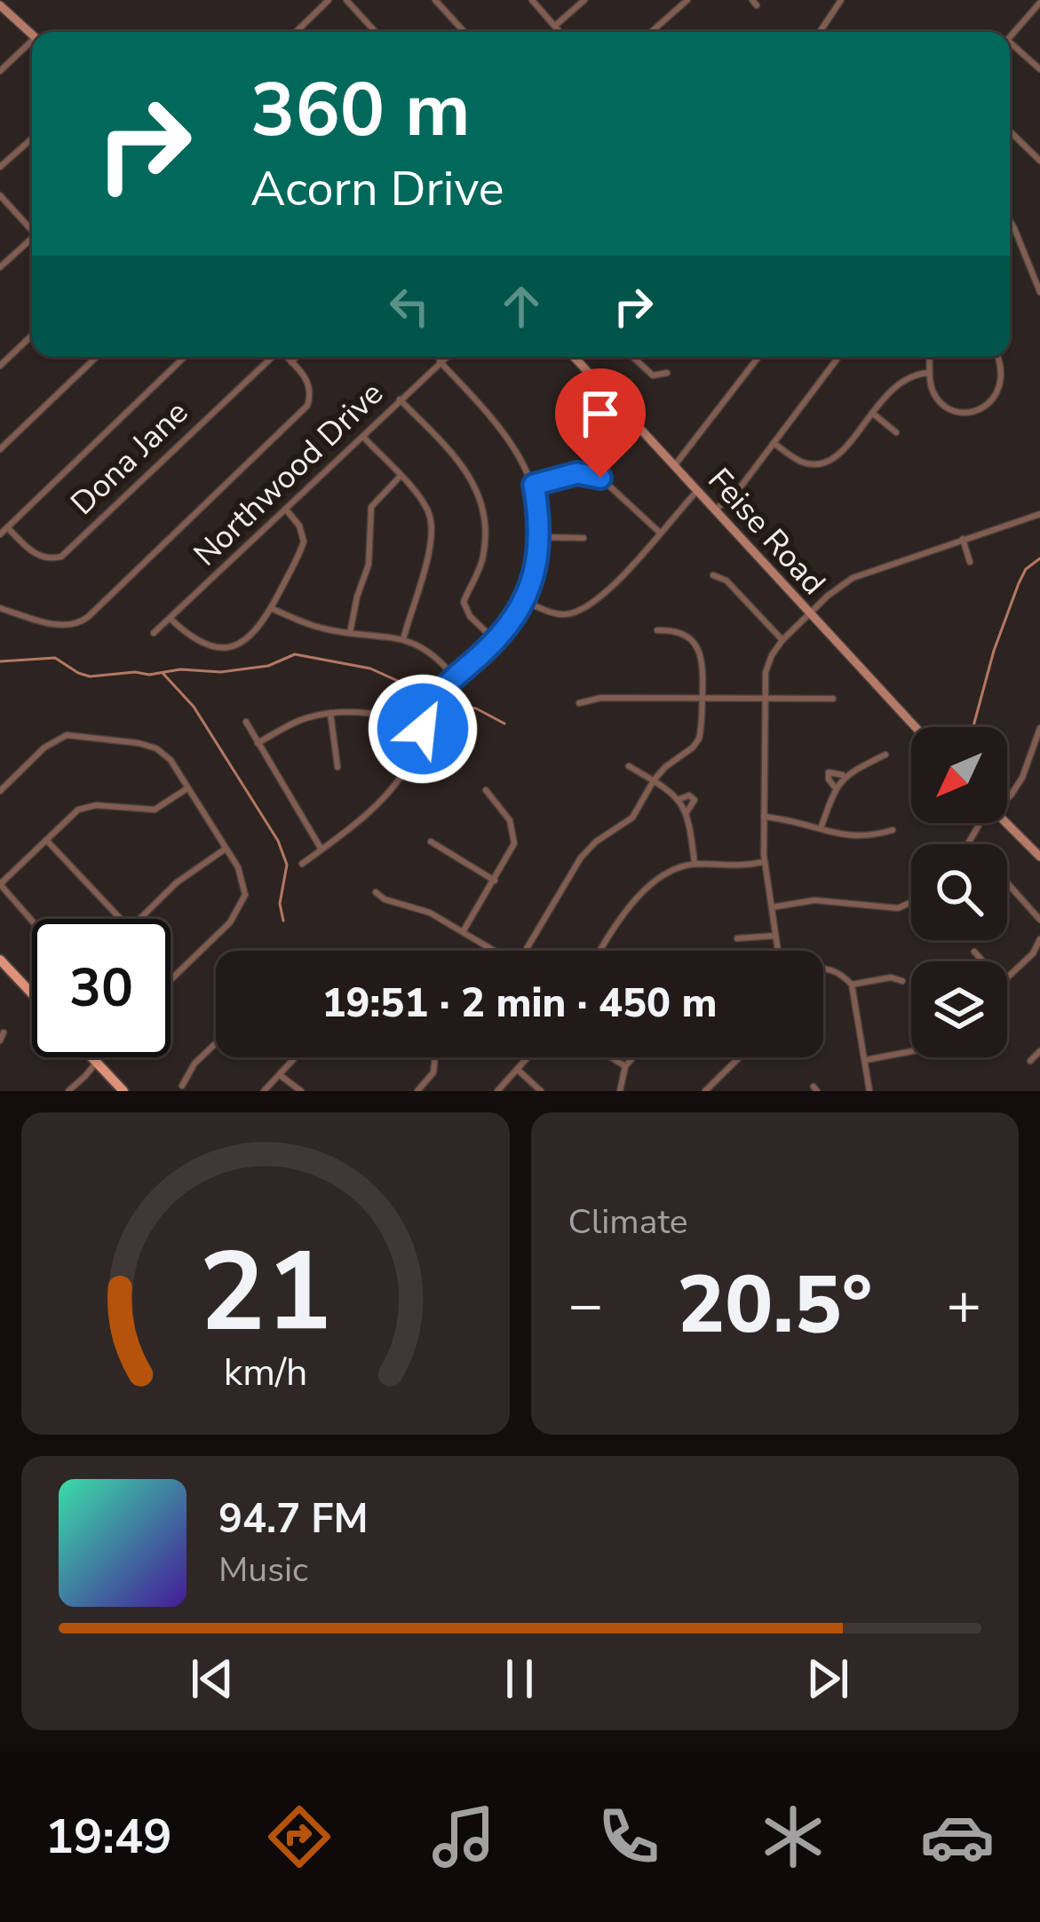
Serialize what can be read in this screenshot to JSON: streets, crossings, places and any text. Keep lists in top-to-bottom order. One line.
{"streets":{"main road":["Feise Road"],"street":["Dona Jane","Northwood Drive"]},"north":"bottom left","page":{"turn":["360 m","Acorn Drive"],"limit":"30","trip":"19:51 · 2 min · 450 m","tile":"Climate","heat":["−","20.5°","+"],"song":["94.7 FM","Music"],"tabs":"19:49","gauge":["21","km/h"]}}
